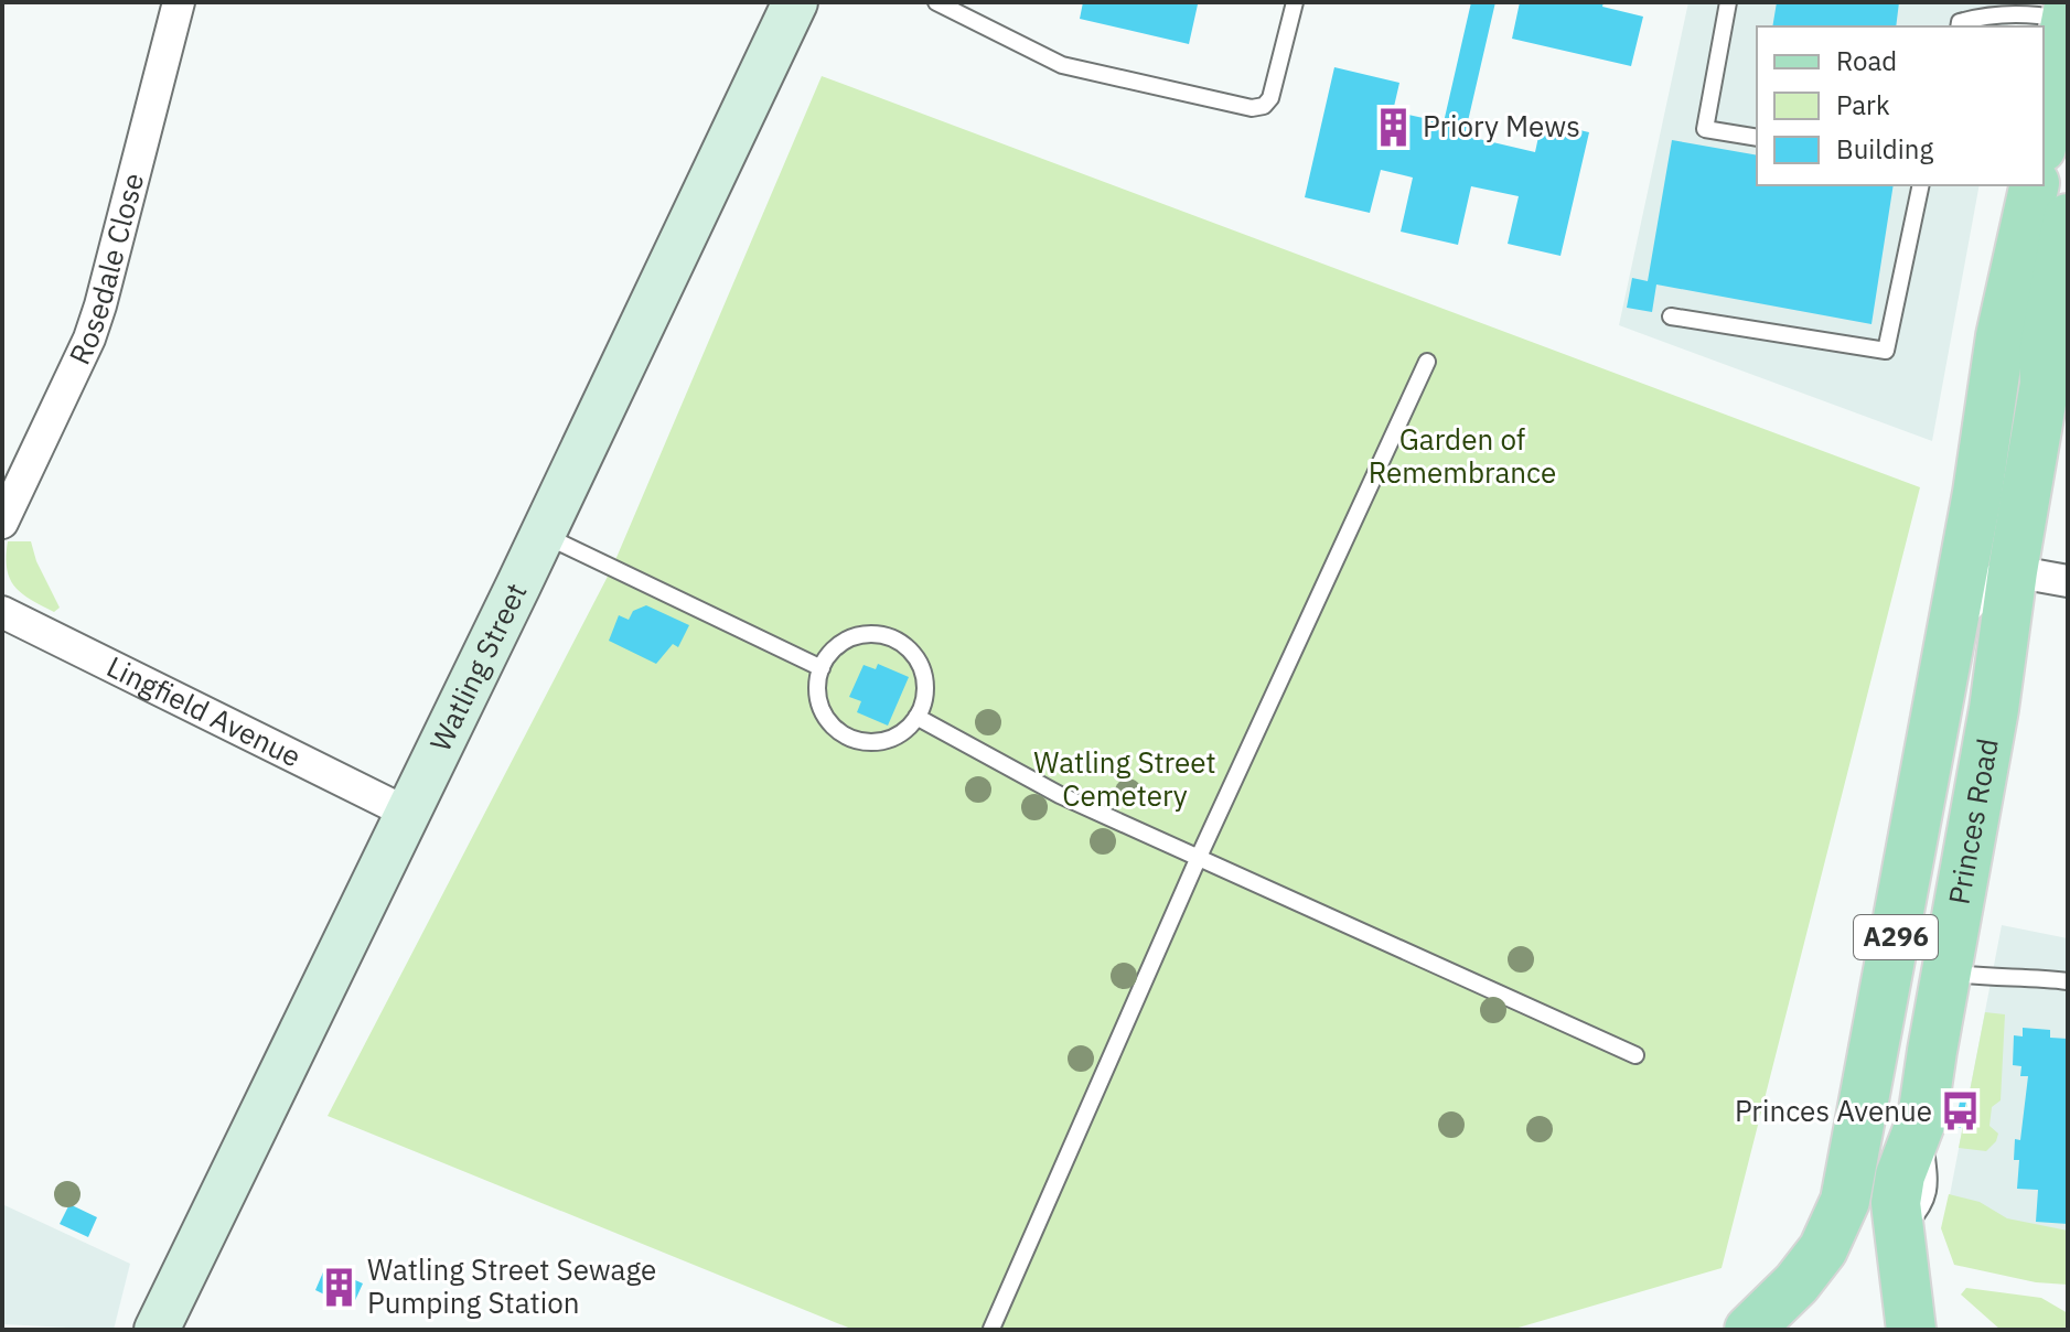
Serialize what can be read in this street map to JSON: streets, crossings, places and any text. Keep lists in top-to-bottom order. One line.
{"streets":{"main road":["Watling Street","Princes Road","A296"],"street":["Rosedale Close","Lingfield Avenue"]},"crossings":[["Watling Street","Lingfield Avenue"]],"parks":["Garden of Remembrance","Watling Street Cemetery"],"places":{"building":["Priory Mews","Watling Street Sewage Pumping Station"],"bus stop":["Princes Avenue"]},"legend":["Road","Park","Building"]}
